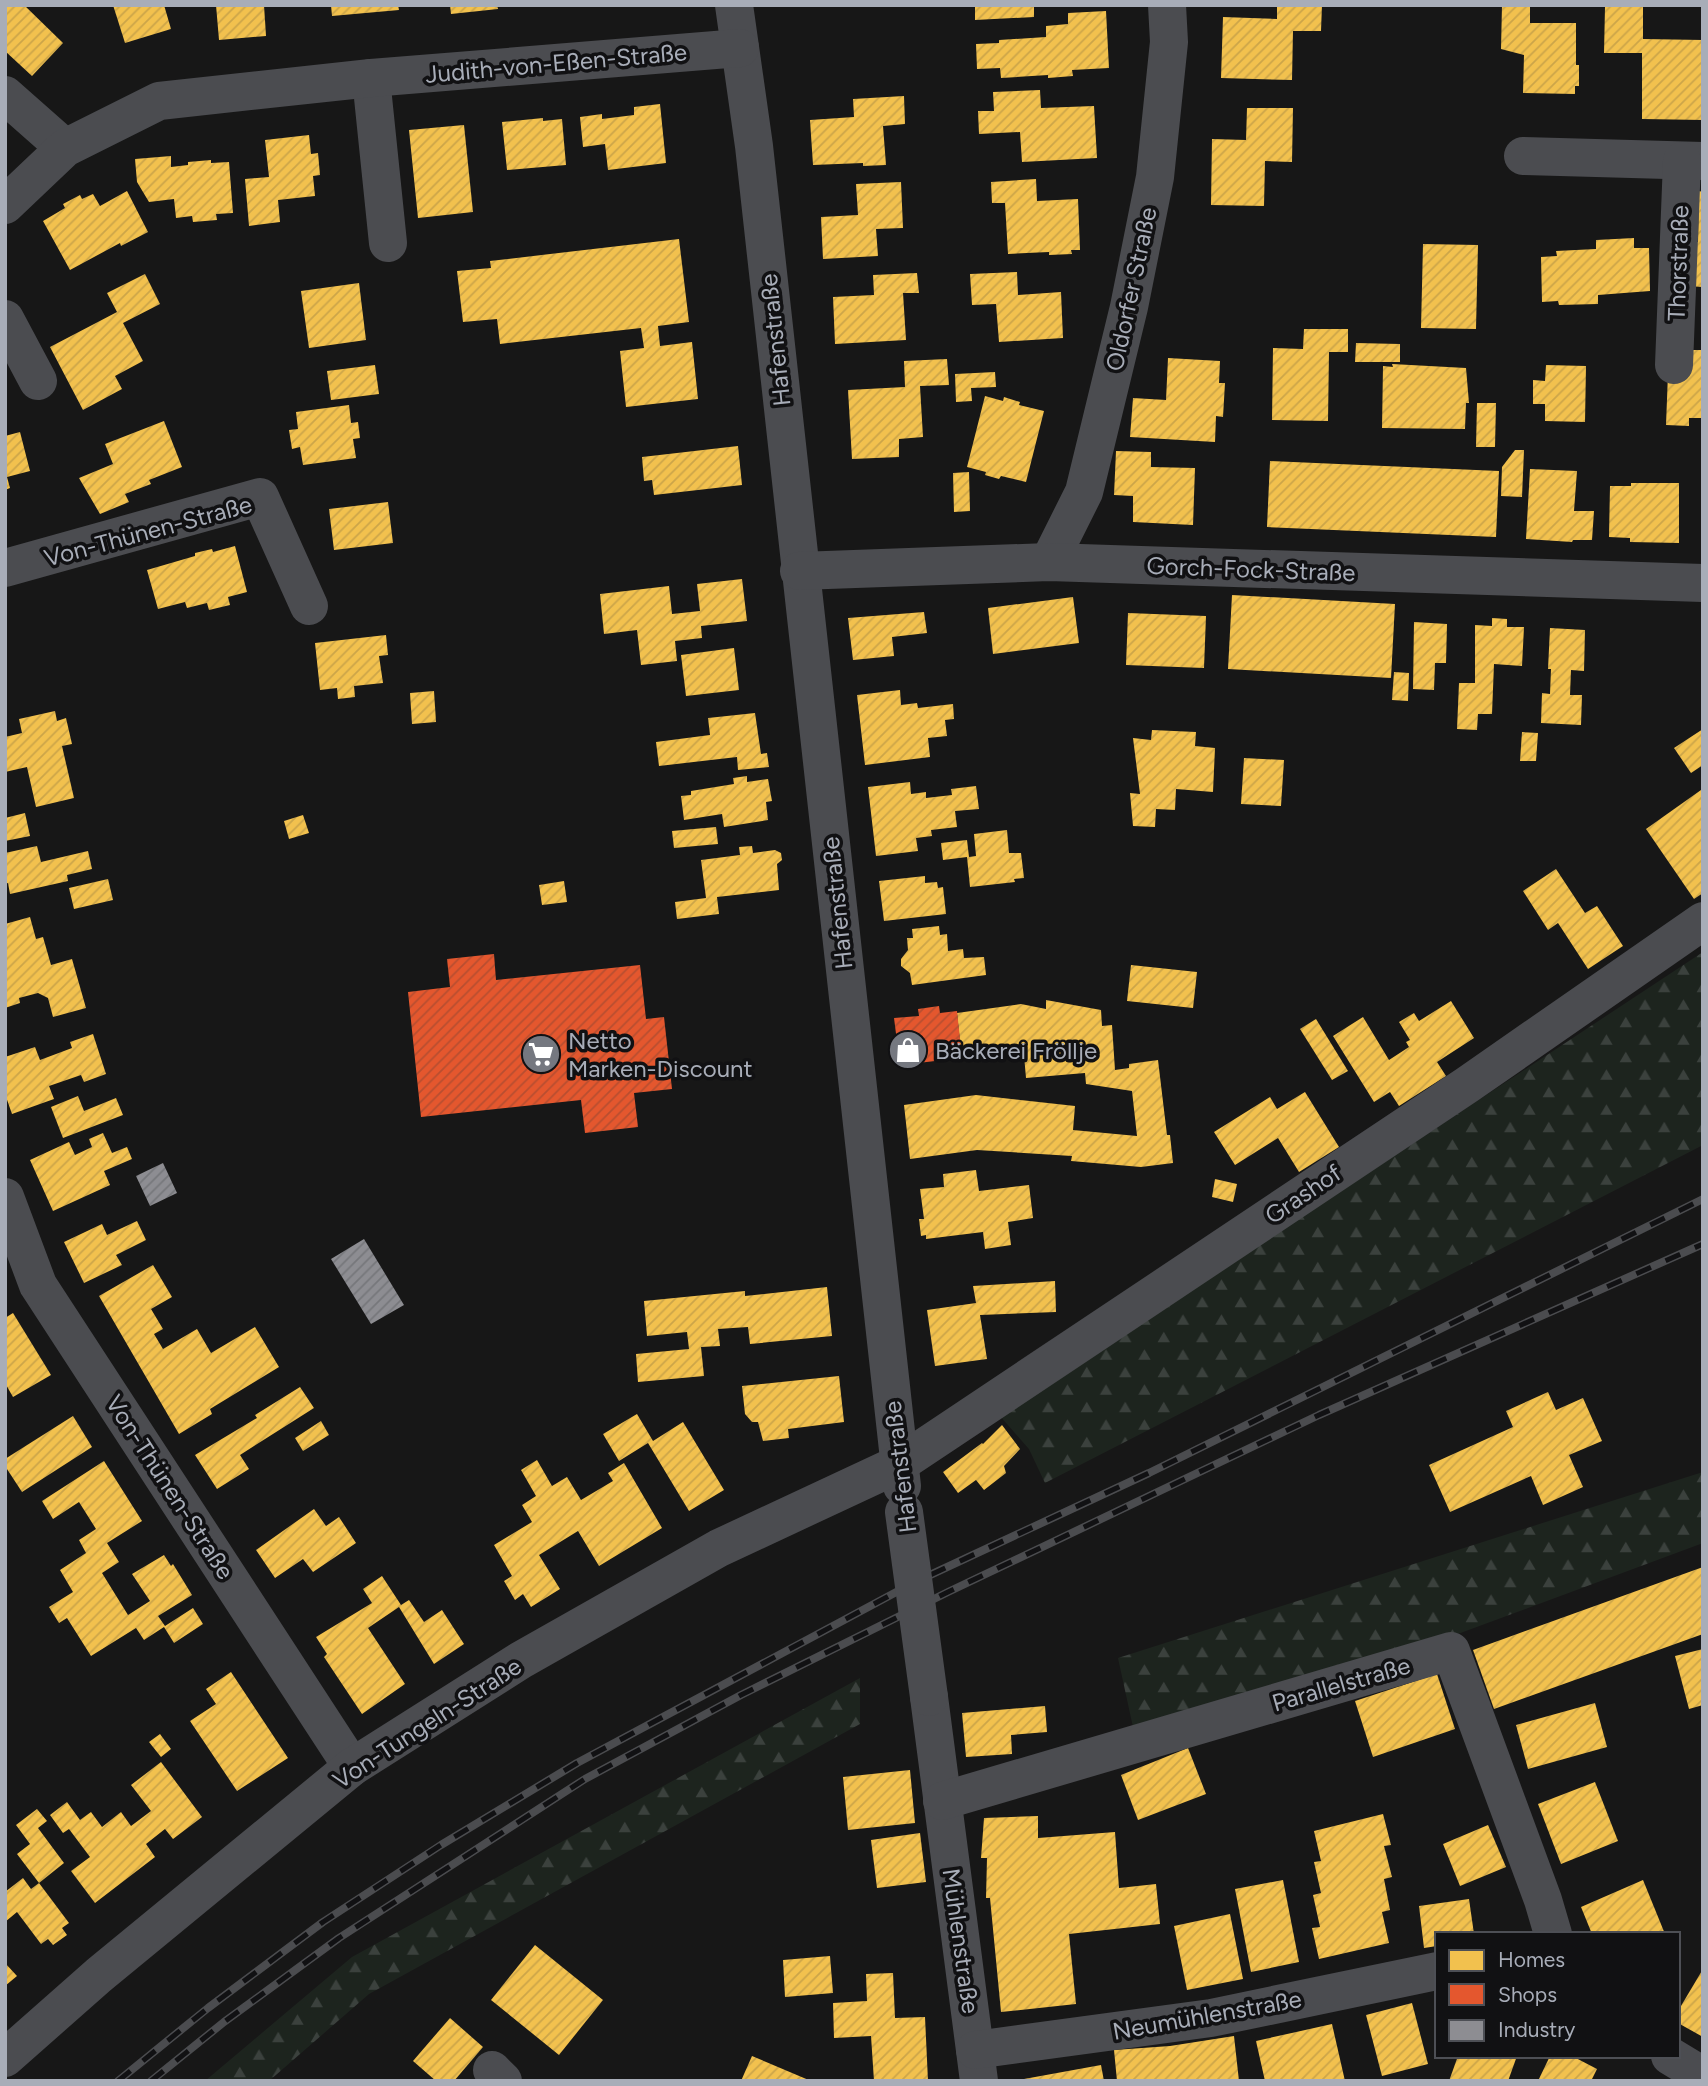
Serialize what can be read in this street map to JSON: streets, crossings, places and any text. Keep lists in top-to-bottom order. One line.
{"streets":{"street":["Judith-von-Eßen-Straße","Thorstraße","Oldorfer Straße","Hafenstraße","Von-Thünen-Straße","Gorch-Fock-Straße","Grashof","Parallelstraße","Von-Tungeln-Straße","Mühlenstraße","Neumühlenstraße"]},"crossings":[["Judith-von-Eßen-Straße","Hafenstraße"],["Oldorfer Straße","Gorch-Fock-Straße"],["Hafenstraße","Gorch-Fock-Straße"],["Hafenstraße","Grashof"],["Hafenstraße","Parallelstraße"],["Hafenstraße","Von-Tungeln-Straße"],["Hafenstraße","Mühlenstraße"],["Von-Thünen-Straße","Von-Tungeln-Straße"],["Grashof","Von-Tungeln-Straße"],["Parallelstraße","Mühlenstraße"],["Mühlenstraße","Neumühlenstraße"]],"places":{"shop":["Bäckerei Fröllje"],"supermarket":["Netto Marken-Discount"]},"legend":["Homes","Shops","Industry"]}
